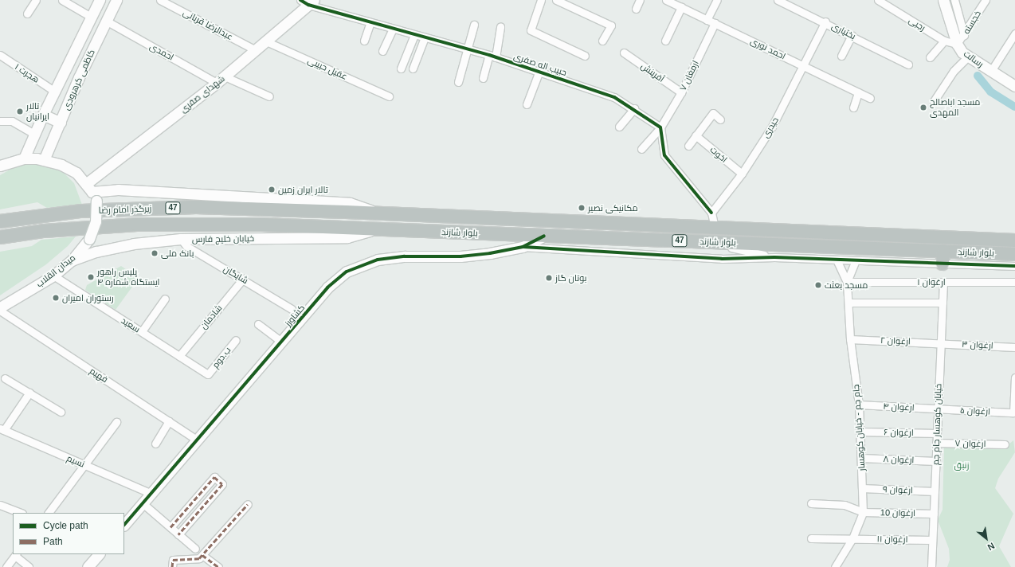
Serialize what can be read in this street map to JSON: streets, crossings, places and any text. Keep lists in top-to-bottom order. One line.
{"streets":{"highway":["47","زیرگذر امام رضا","بلوار شازند"],"main road":["رسالت","کاظمی کرهرودی","شهدای صفری","خیابان خلیج فارس","میدان انقلاب","کشاورز"],"street":["خجسته","رجبی","عبدالرضا قربانی","بختیاری","احمد نوری","احمدی","حبیب اله صفری","عقیل حبیبی","آفرینش","هجرت ۱","ارمغان ۷","حیدری","اخوت","شایگان","ارغوان ۱","شادمان","سعید","ارغوان ۲","ارغوان ۳","ب.دوم","فهیم","ارغوان ۴","ارغوان ۵","خیابان کوهسار جام جم","جام جم - خیابان کوهسار","ارغوان ۶","ارغوان ۷","ارغوان ۸","نسیم","ارغوان ۹","ارغوان 10","ارغوان ۱۱"]},"crossings":[["خجسته","رجبی"],["خجسته","رسالت"],["رجبی","رسالت"],["عبدالرضا قربانی","شهدای صفری"],["بختیاری","حیدری"],["احمد نوری","ارمغان ۷"],["احمد نوری","حیدری"],["احمدی","کاظمی کرهرودی"],["احمدی","شهدای صفری"],["حبیب اله صفری","ارمغان ۷"],["حبیب اله صفری","شهدای صفری"],["عقیل حبیبی","شهدای صفری"],["آفرینش","ارمغان ۷"],["هجرت ۱","کاظمی کرهرودی"],["شهدای صفری","میدان انقلاب"],["حیدری","اخوت"],["زیرگذر امام رضا","بلوار شازند"],["بلوار شازند","خیابان خلیج فارس"],["بلوار شازند","کشاورز"],["خیابان خلیج فارس","میدان انقلاب"],["خیابان خلیج فارس","شایگان"],["میدان انقلاب","سعید"],["شایگان","شادمان"],["ارغوان ۱","خیابان کوهسار جام جم"],["ارغوان ۱","جام جم - خیابان کوهسار"],["کشاورز","فهیم"],["کشاورز","نسیم"],["شادمان","سعید"],["سعید","ب.دوم"],["ارغوان ۲","ارغوان ۳"],["ارغوان ۲","خیابان کوهسار جام جم"],["ارغوان ۲","جام جم - خیابان کوهسار"],["ارغوان ۳","خیابان کوهسار جام جم"],["ارغوان ۴","ارغوان ۵"],["ارغوان ۴","خیابان کوهسار جام جم"],["ارغوان ۴","جام جم - خیابان کوهسار"],["ارغوان ۵","خیابان کوهسار جام جم"],["خیابان کوهسار جام جم","ارغوان ۶"],["خیابان کوهسار جام جم","ارغوان ۷"],["خیابان کوهسار جام جم","ارغوان ۸"],["خیابان کوهسار جام جم","ارغوان ۹"],["خیابان کوهسار جام جم","ارغوان 10"],["خیابان کوهسار جام جم","ارغوان ۱۱"],["جام جم - خیابان کوهسار","ارغوان ۶"],["جام جم - خیابان کوهسار","ارغوان ۸"],["جام جم - خیابان کوهسار","ارغوان ۹"],["جام جم - خیابان کوهسار","ارغوان 10"],["جام جم - خیابان کوهسار","ارغوان ۱۱"]],"parks":["زنبق"],"places":["مسجد اباصالح المهدی","تالار ایرانیان","تالار ایران زمین","مکانیکی نصیر","بانک ملی","پلیس راهور ایستگاه شماره ۴","بوتان گاز","مسجد بعثت","رستوران امیران"],"legend":["Cycle path","Path"],"north":"bottom right"}
